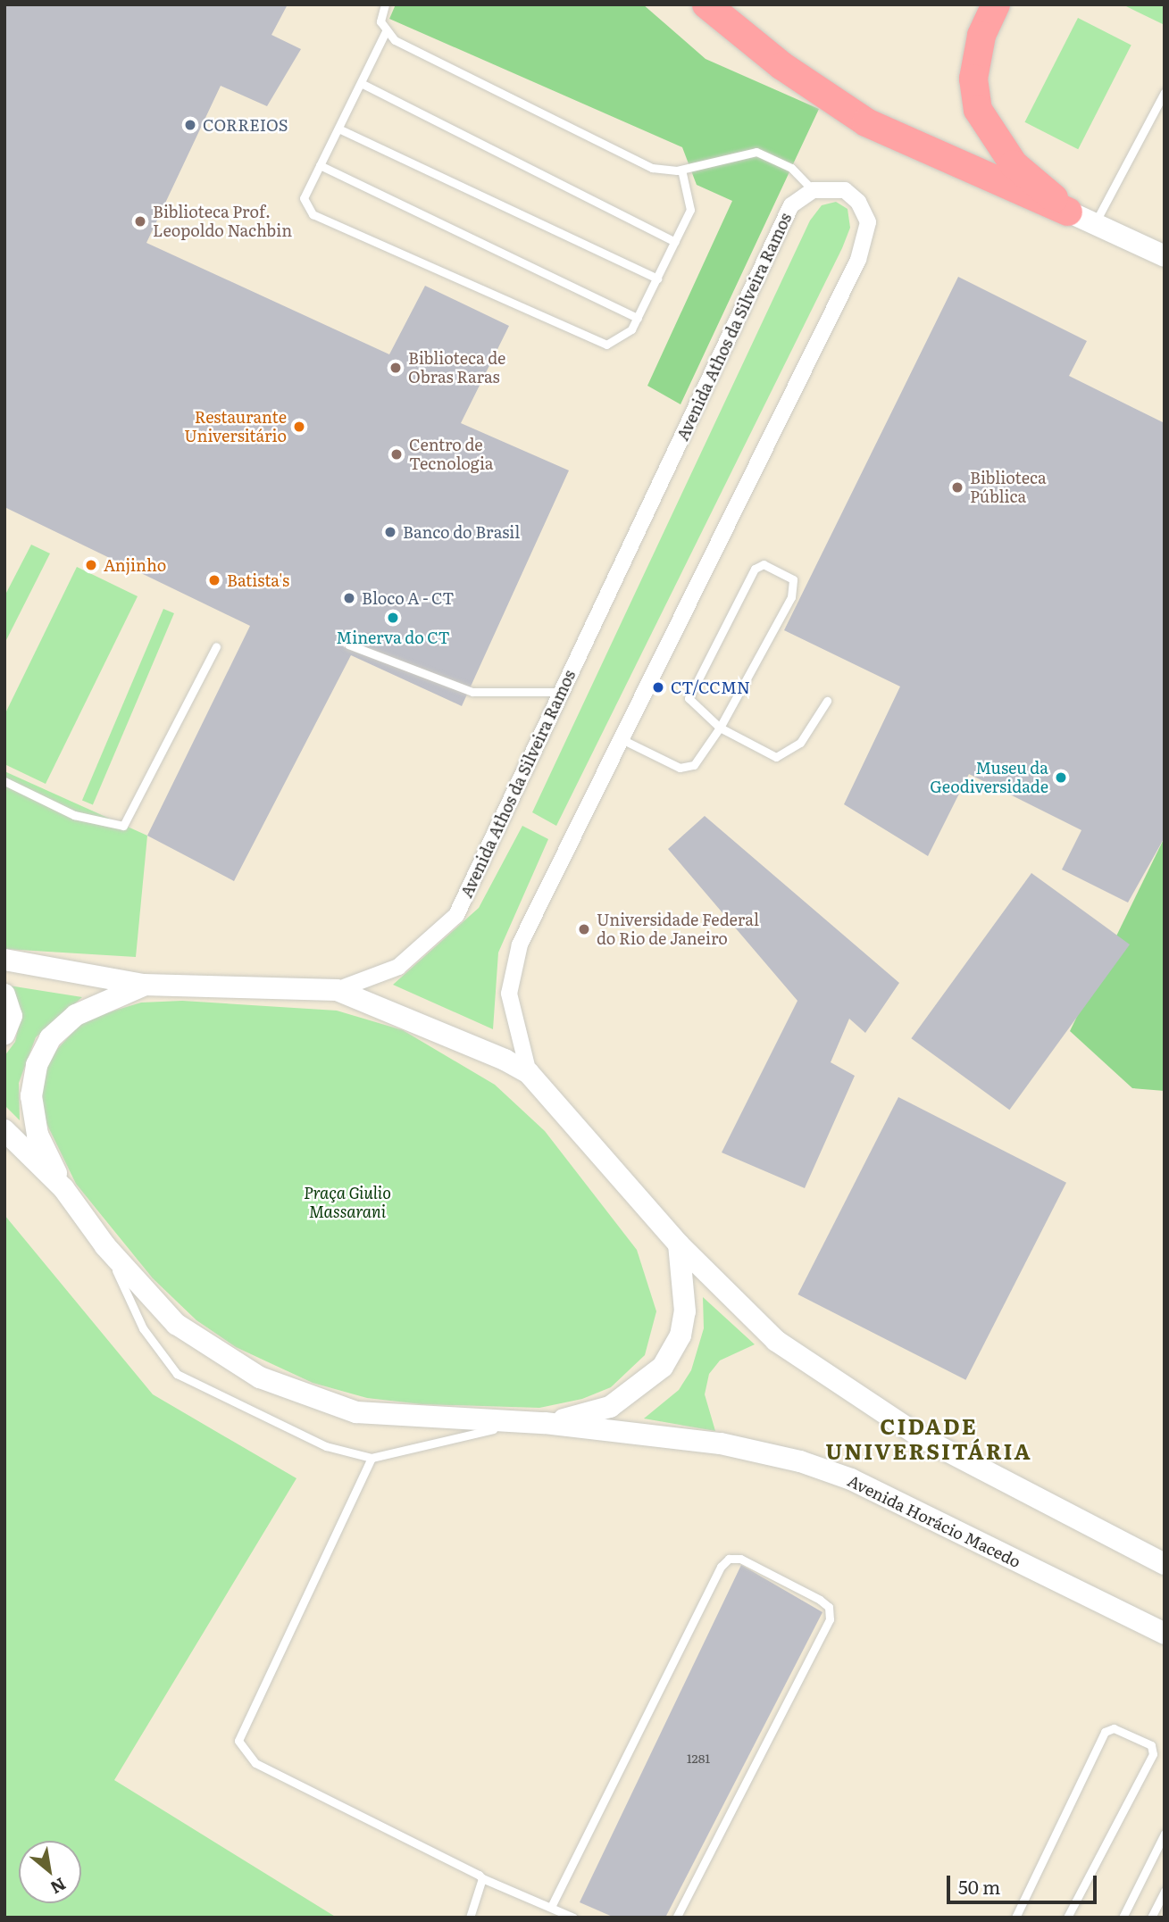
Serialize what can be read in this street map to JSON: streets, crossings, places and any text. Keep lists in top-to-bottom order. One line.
{"streets":{"street":["Avenida Athos da Silveira Ramos","Avenida Horácio Macedo"]},"districts":["CIDADE UNIVERSITÁRIA"],"parks":["Praça Giulio Massarani"],"places":["CORREIOS","Biblioteca Prof. Leopoldo Nachbin","Biblioteca de Obras Raras","Restaurante Universitário","Centro de Tecnologia","Biblioteca Pública","Banco do Brasil","Anjinho","Batista's","Bloco A - CT","Minerva do CT","CT/CCMN","Museu da Geodiversidade","Universidade Federal do Rio de Janeiro"],"house_numbers":["1281"],"scale_bar":"50 m","north":"bottom right"}
